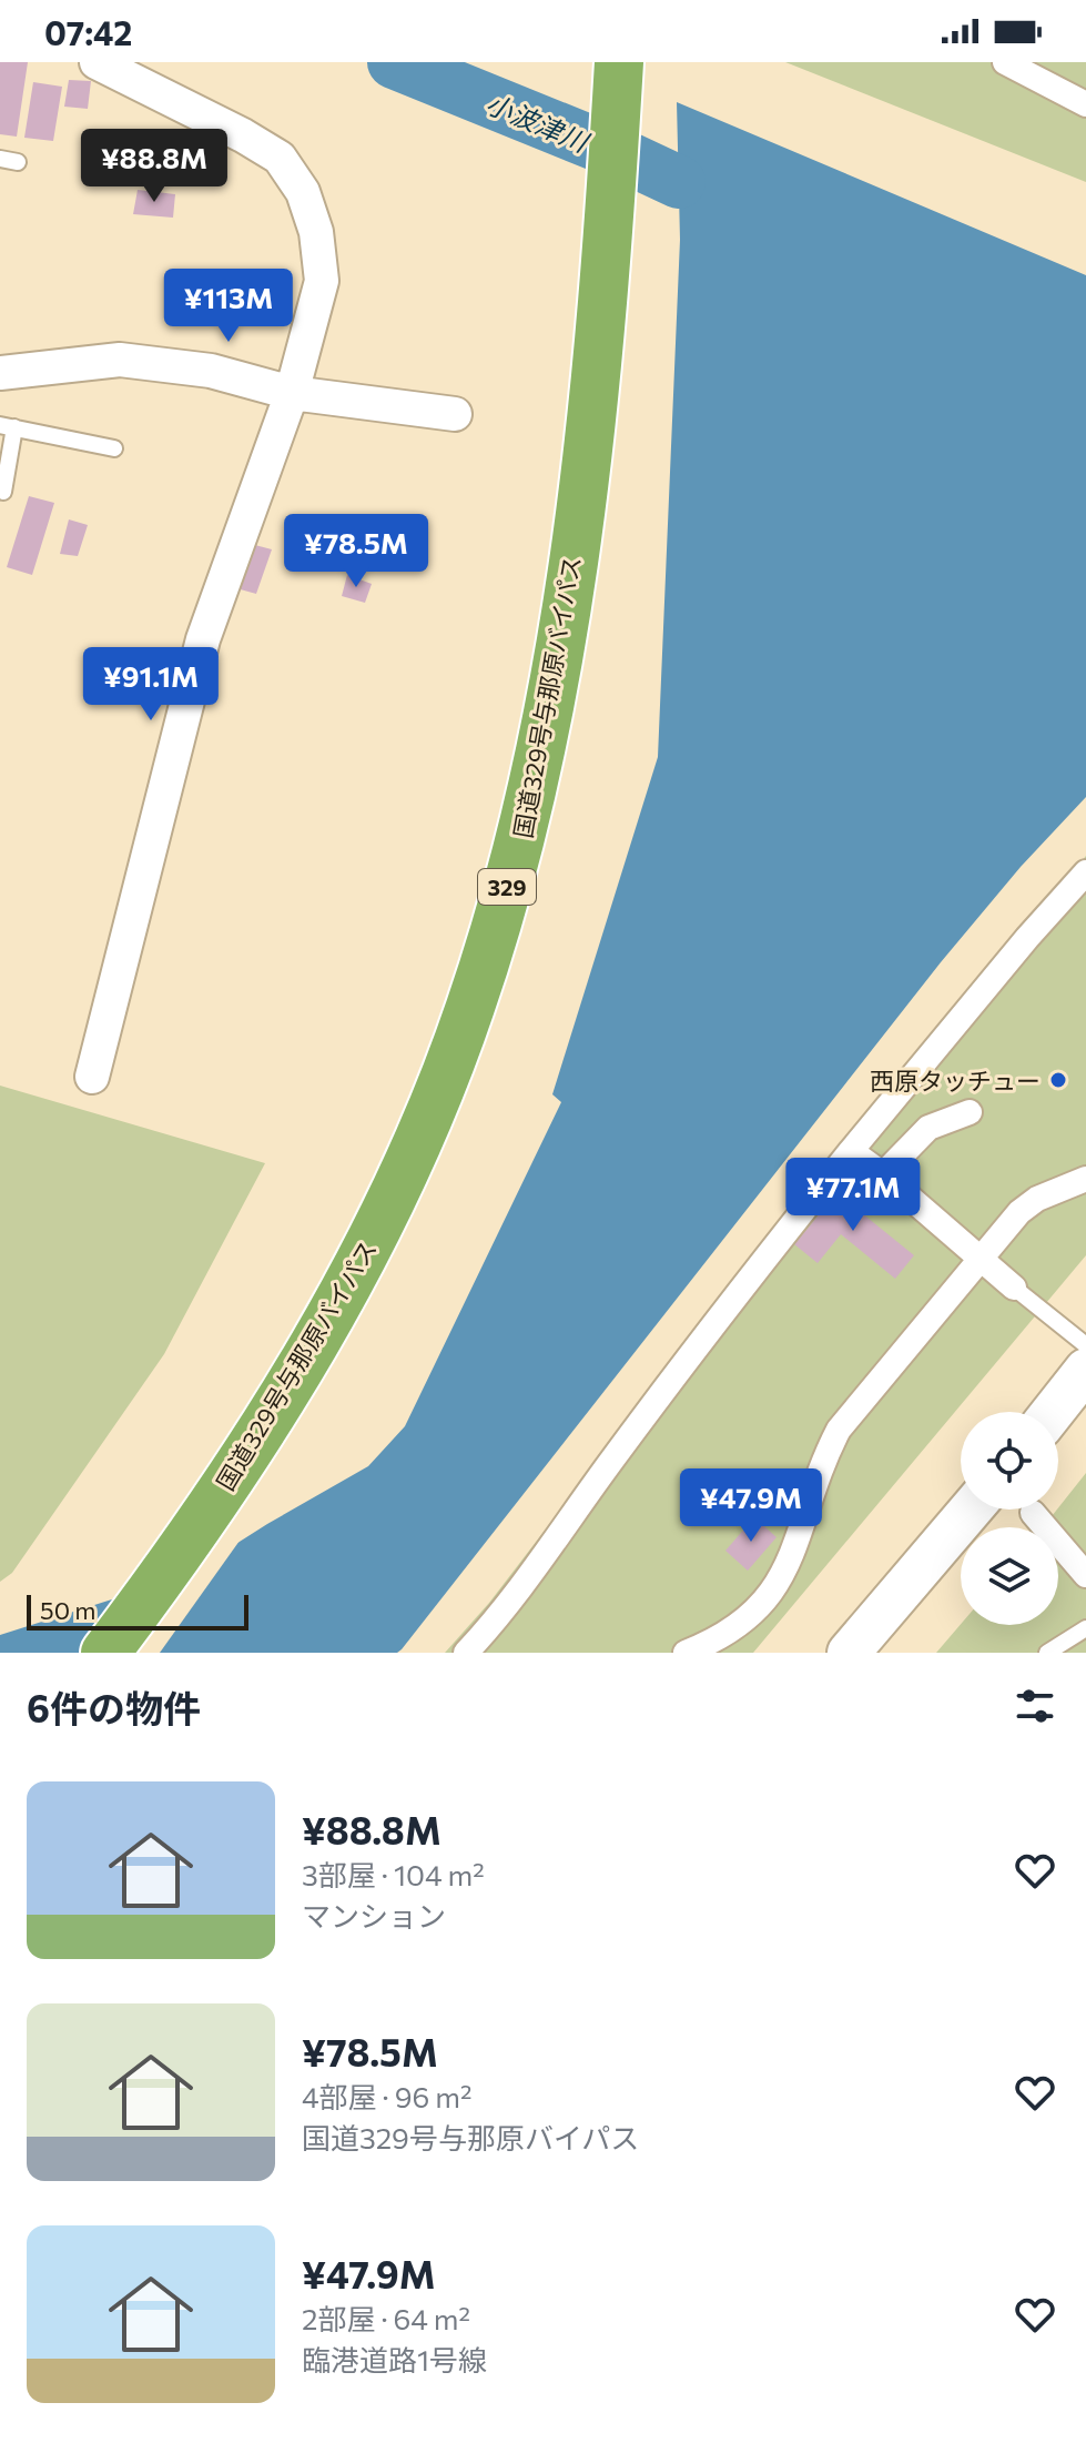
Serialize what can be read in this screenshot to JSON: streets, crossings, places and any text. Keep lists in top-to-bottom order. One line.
{"streets":{"highway":["国道329号与那原バイパス","329"]},"water":["小波津川"],"places":["西原タッチュー"],"scale_bar":"50 m","page":{"status":"07:42","price":["¥88.8M","¥113M","¥78.5M","¥91.1M","¥77.1M","¥47.9M"],"scale":"50 m","heading":"6件の物件","list":[{"name":"¥88.8M","note":"3部屋 · 104 m² · マンション"},{"name":"¥78.5M","note":"4部屋 · 96 m² · 国道329号与那原バイパス"},{"name":"¥47.9M","note":"2部屋 · 64 m² · 臨港道路1号線"}]}}
